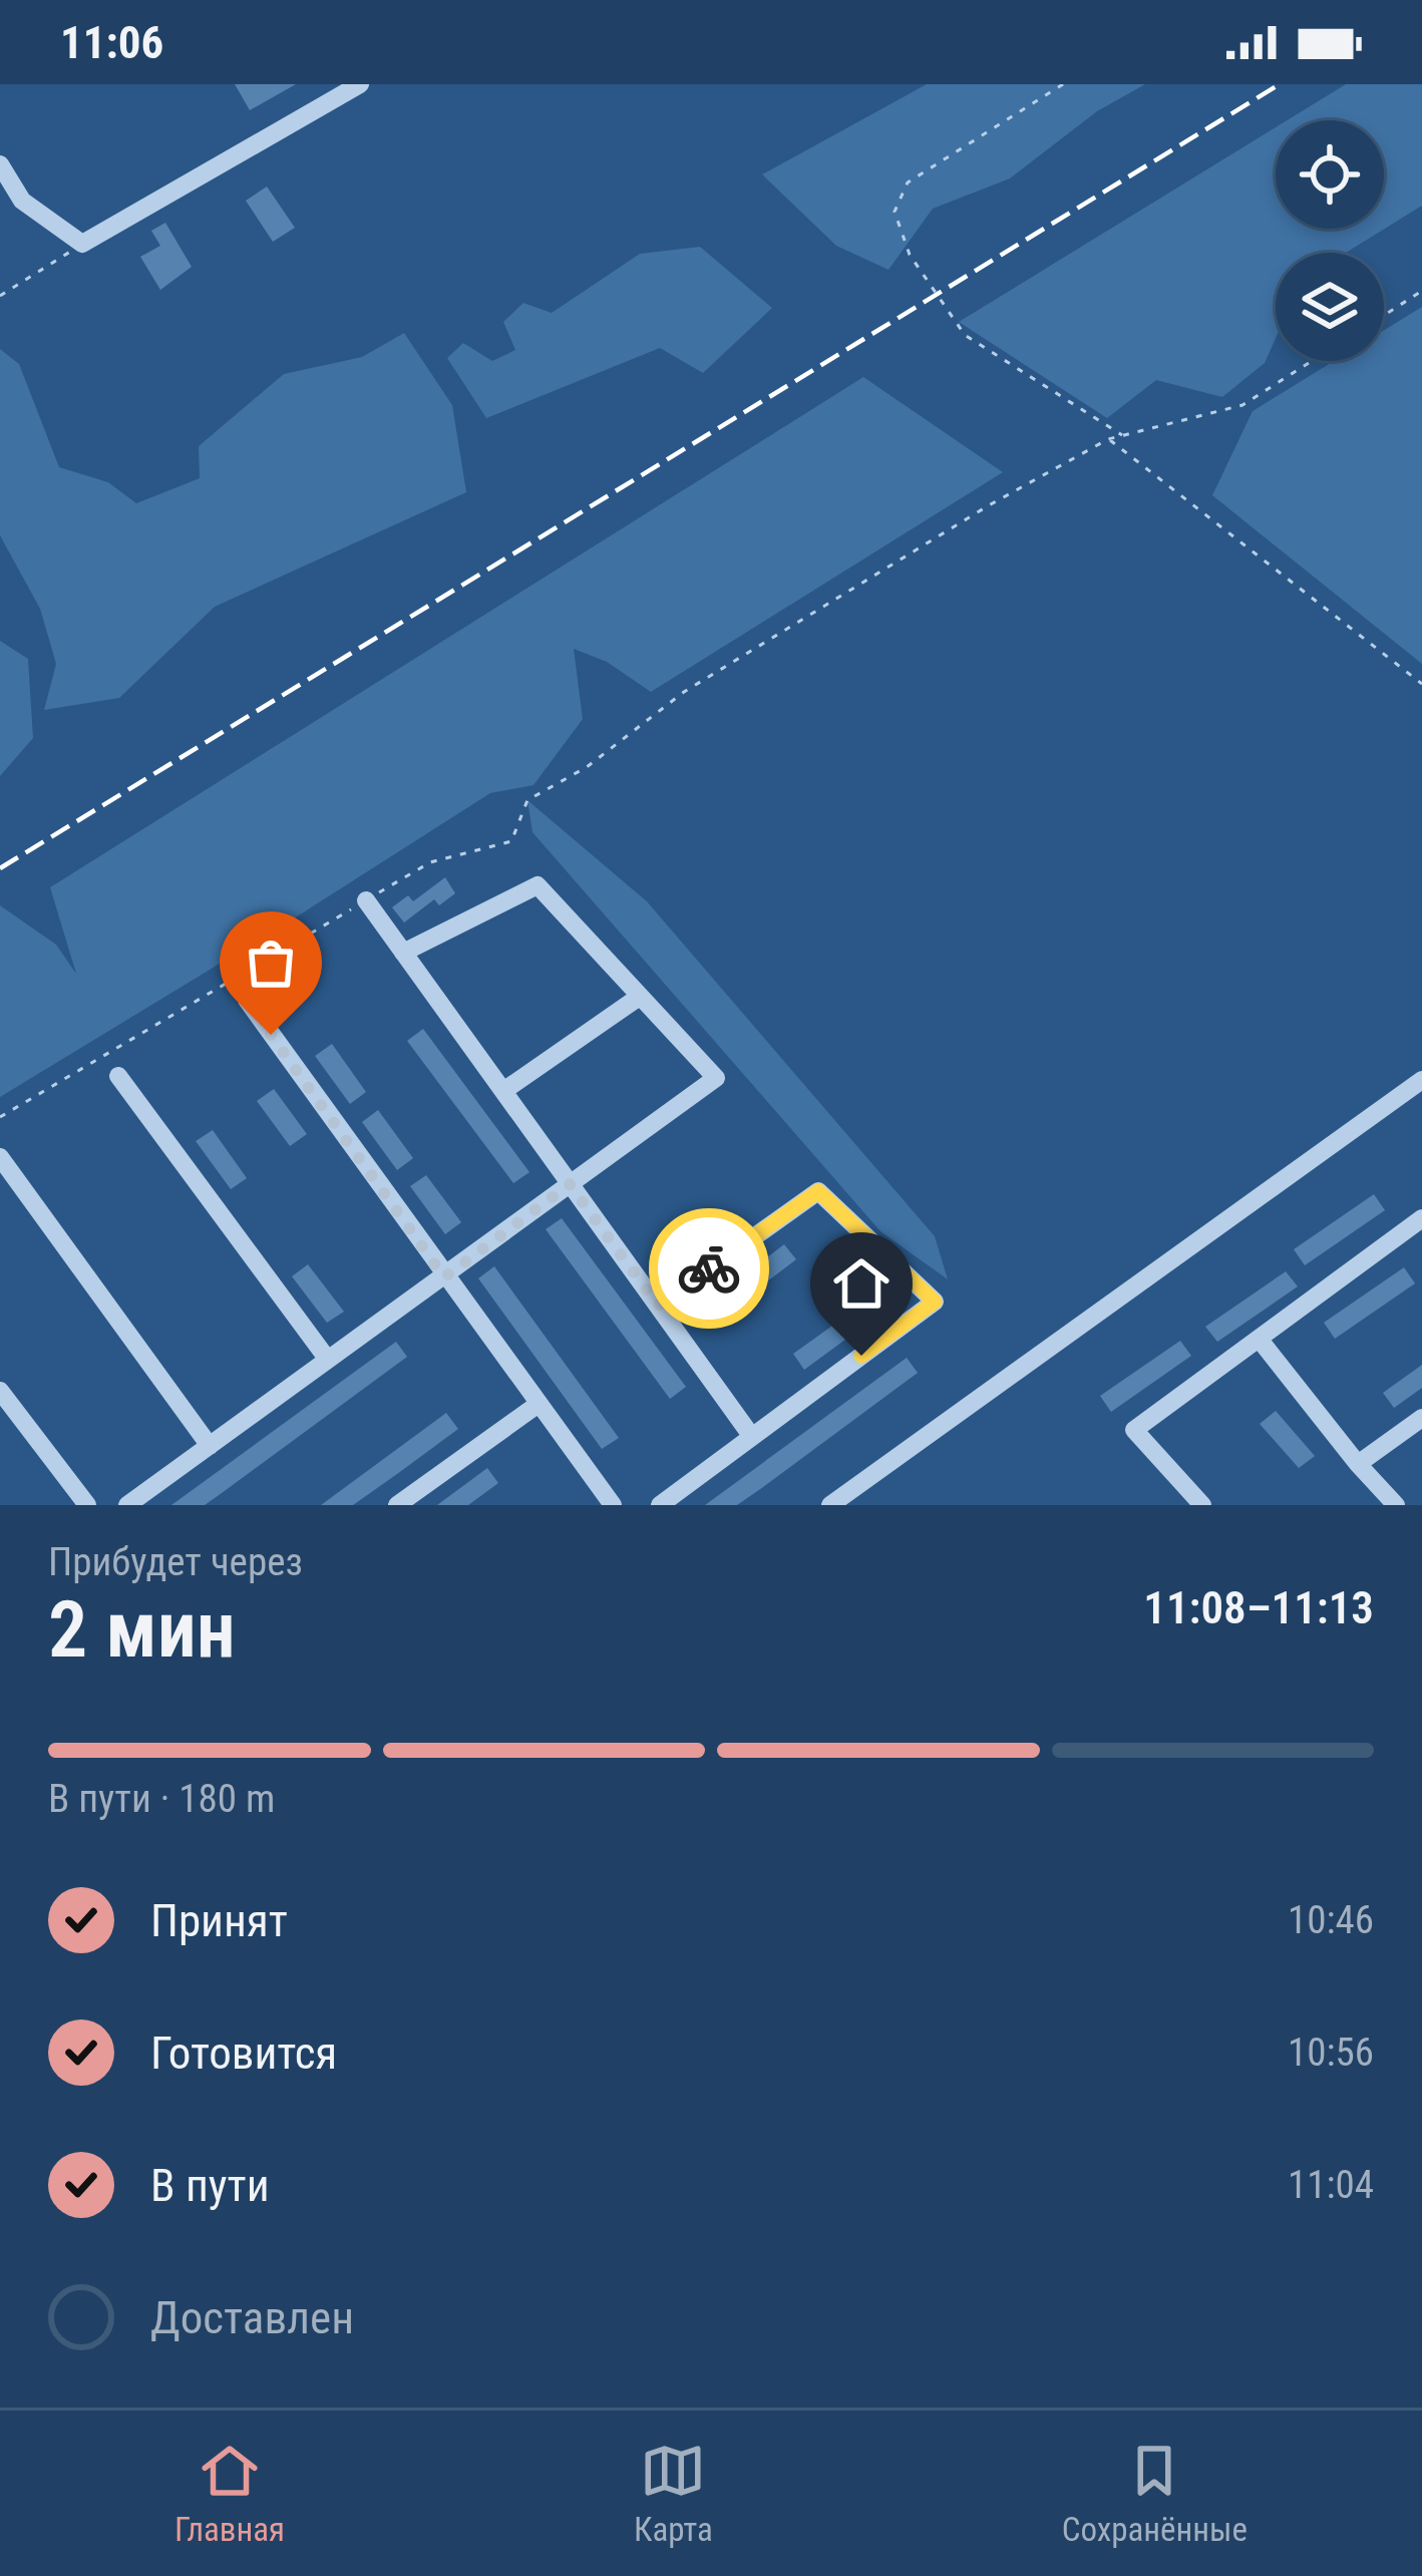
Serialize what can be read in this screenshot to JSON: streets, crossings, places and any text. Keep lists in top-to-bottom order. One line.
{"page":{"status":"11:06","heading":["2 мин","Прибудет через","11:08–11:13"],"bar":"В пути · 180 m","list":[["Принят","10:46"],["Готовится","10:56"],["В пути","11:04"],"Доставлен"],"tabs":["Главная","Карта","Сохранённые"]}}
